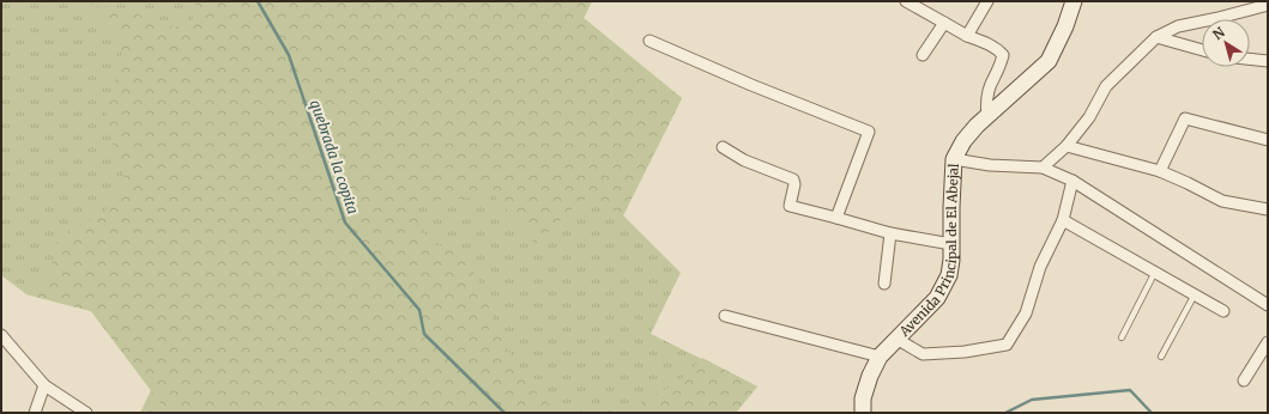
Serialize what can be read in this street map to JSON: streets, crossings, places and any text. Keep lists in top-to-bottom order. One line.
{"streets":{"main road":["Avenida Principal de El Abejal"]},"water":["quebrada la copita"],"north":"top left"}
